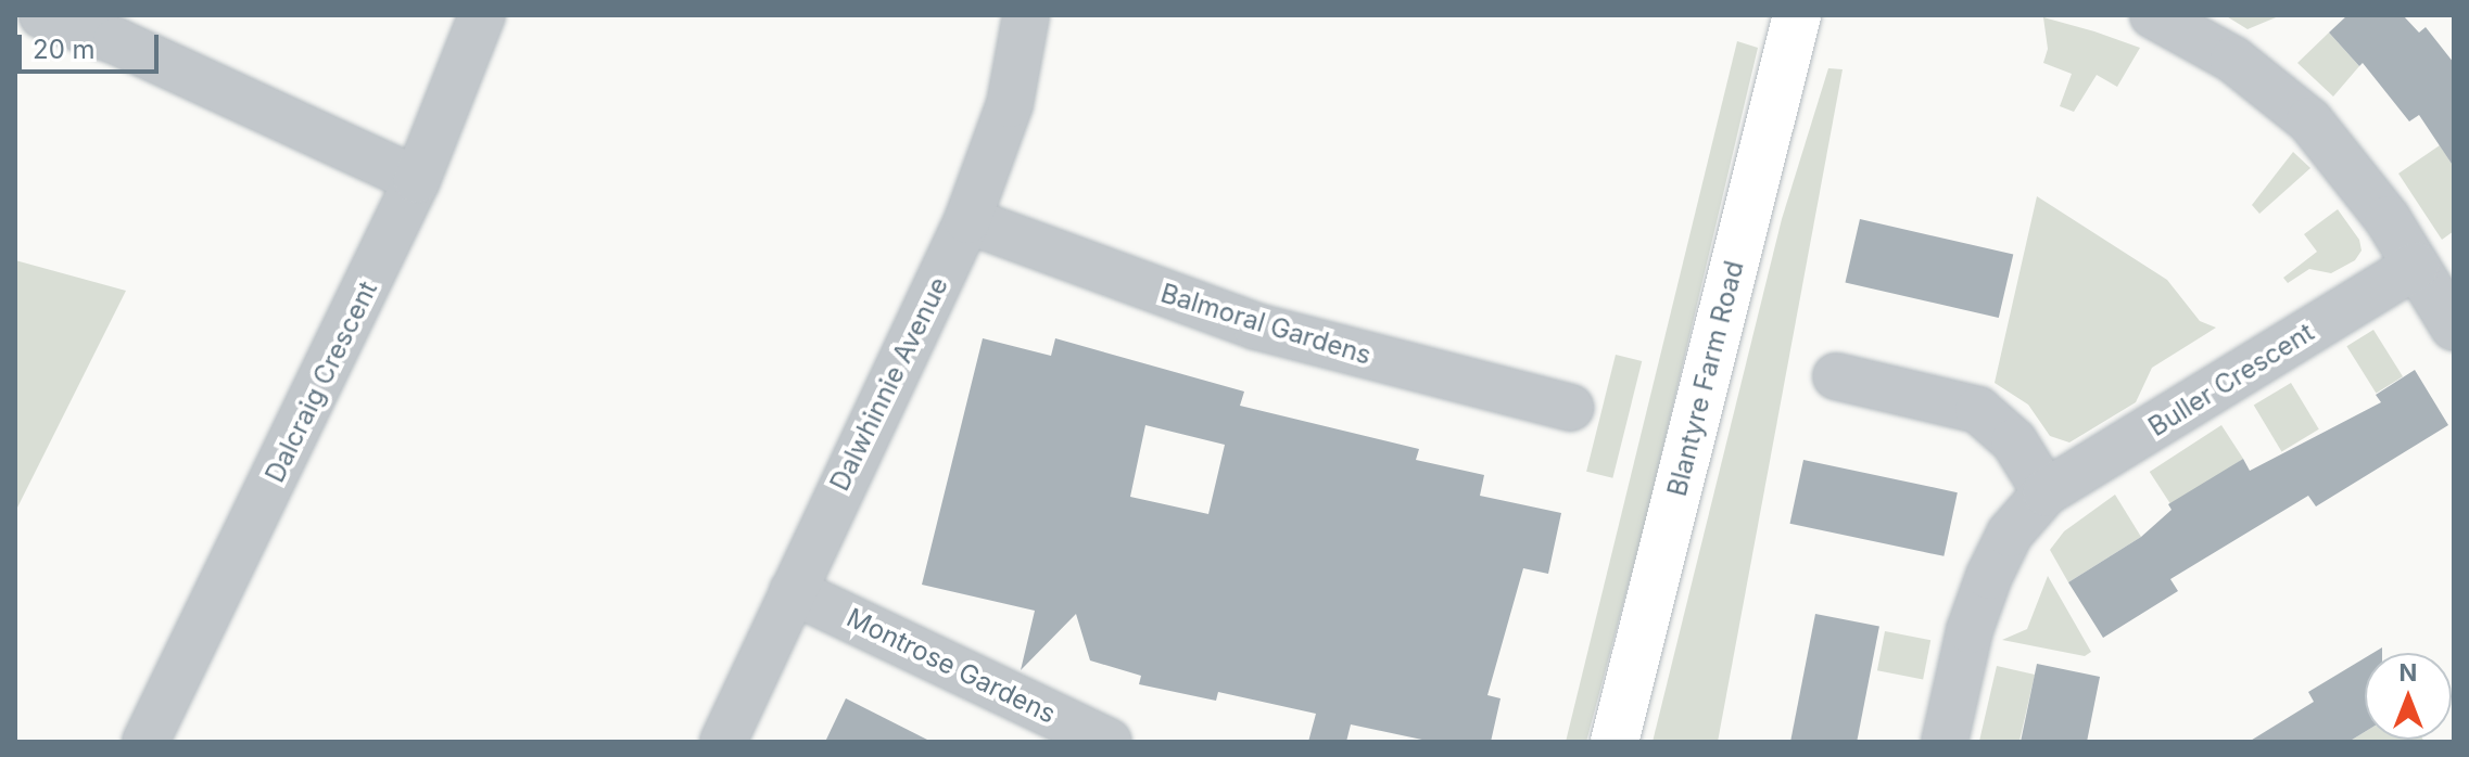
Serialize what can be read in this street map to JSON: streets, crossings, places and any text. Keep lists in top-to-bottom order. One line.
{"streets":{"main road":["Blantyre Farm Road"],"street":["Balmoral Gardens","Buller Crescent","Dalcraig Crescent","Dalwhinnie Avenue","Montrose Gardens"]},"crossings":[["Balmoral Gardens","Dalwhinnie Avenue"],["Dalwhinnie Avenue","Montrose Gardens"]],"scale_bar":"20 m","north":"top"}
